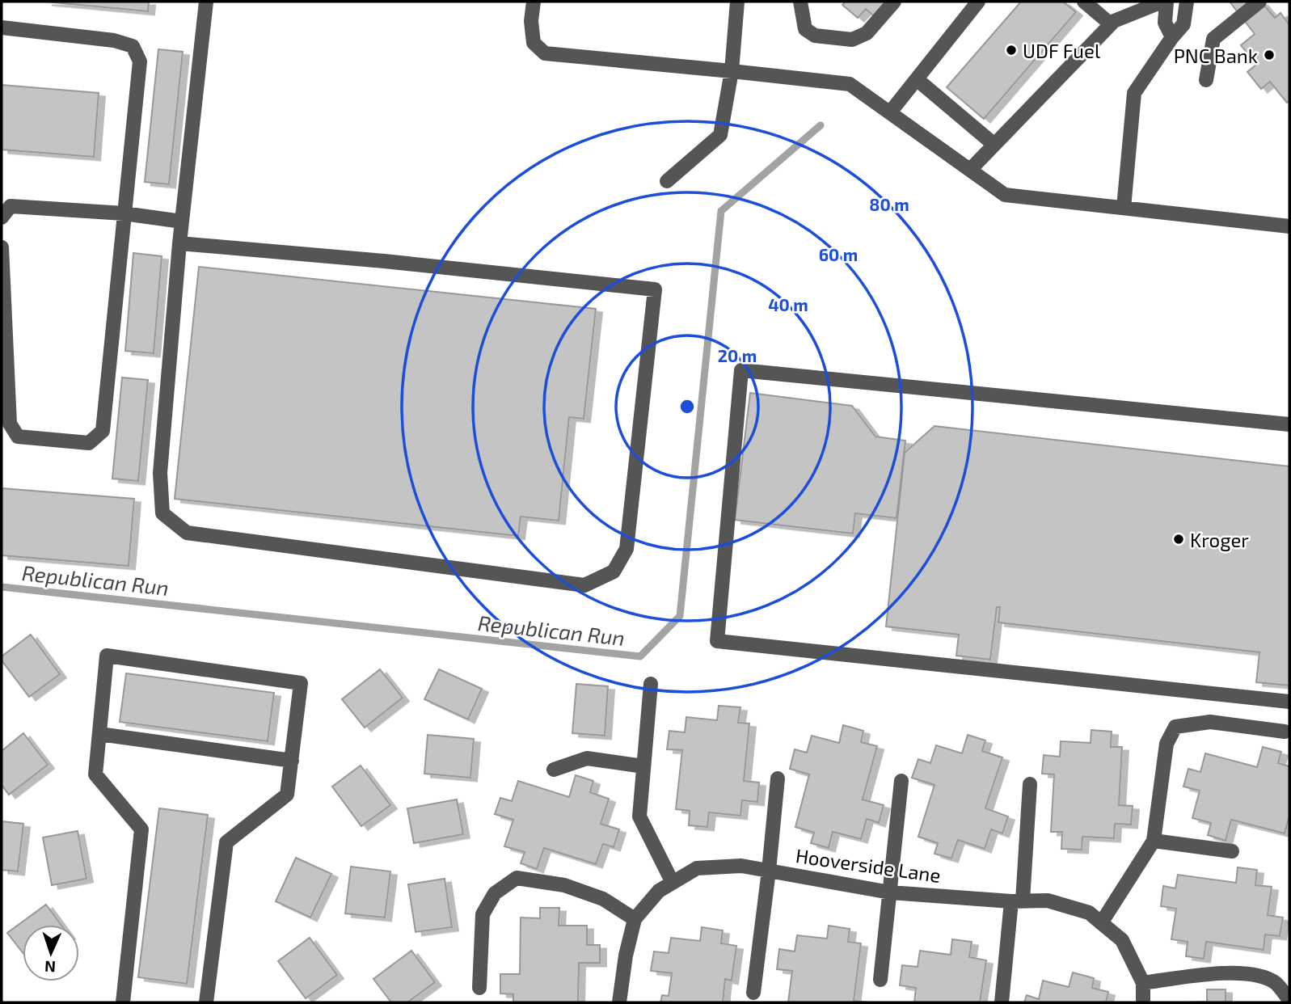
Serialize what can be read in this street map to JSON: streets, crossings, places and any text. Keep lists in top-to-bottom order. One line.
{"streets":{"street":["Hooverside Lane"]},"water":["Republican Run"],"places":["UDF Fuel","PNC Bank","Kroger"],"north":"bottom","rings":["80 m","60 m","40 m","20 m"]}
